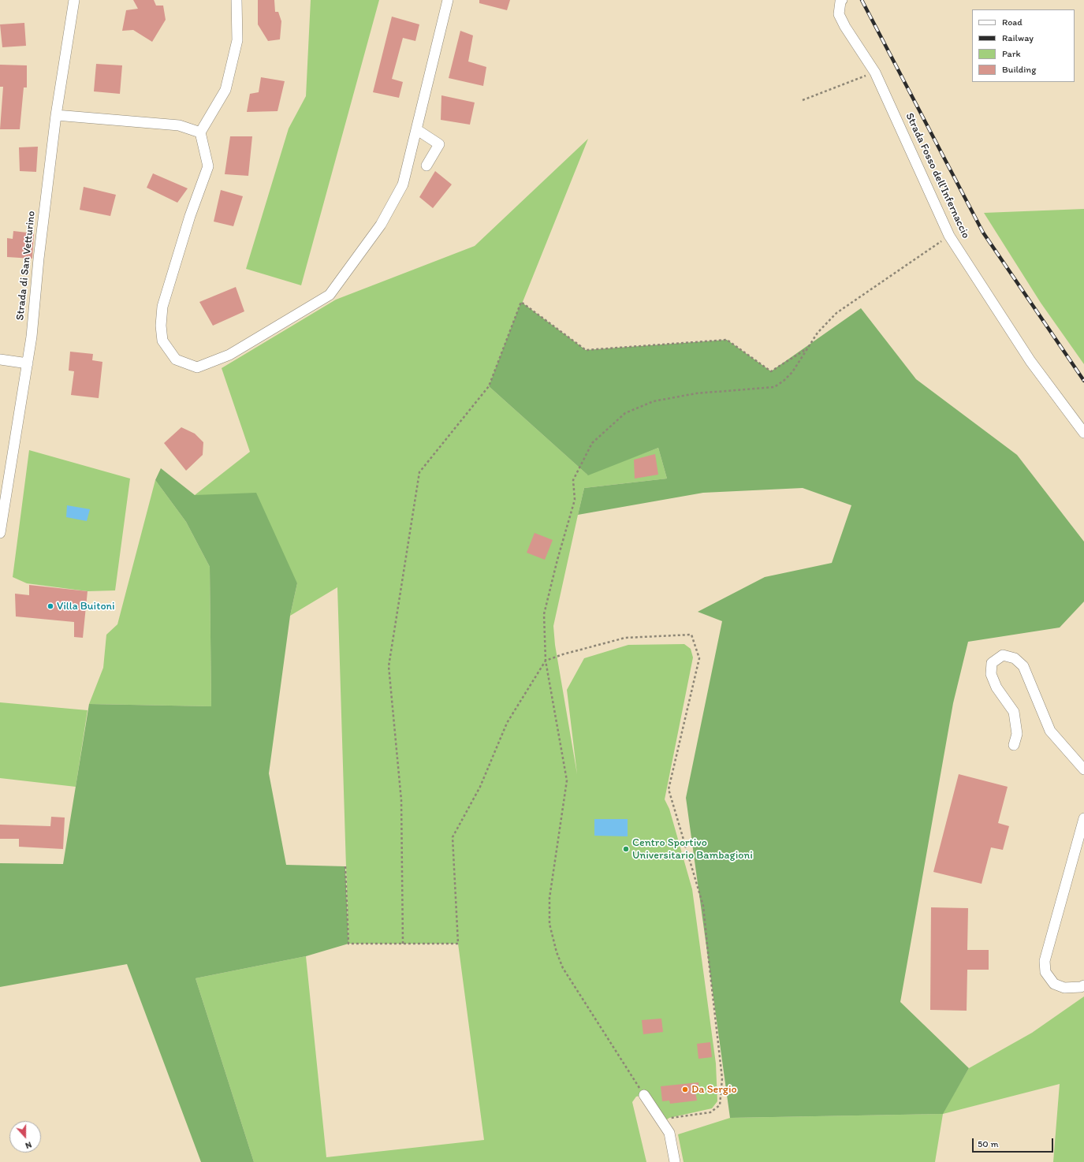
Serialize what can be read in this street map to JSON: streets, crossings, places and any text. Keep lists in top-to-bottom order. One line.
{"streets":{"street":["Strada Fosso dell'Infernaccio","Strada di San Vetturino"]},"places":["Villa Buitoni","Centro Sportivo Universitario Bambagioni","Da Sergio"],"legend":["Road","Railway","Park","Building"],"scale_bar":"50 m","north":"bottom"}
